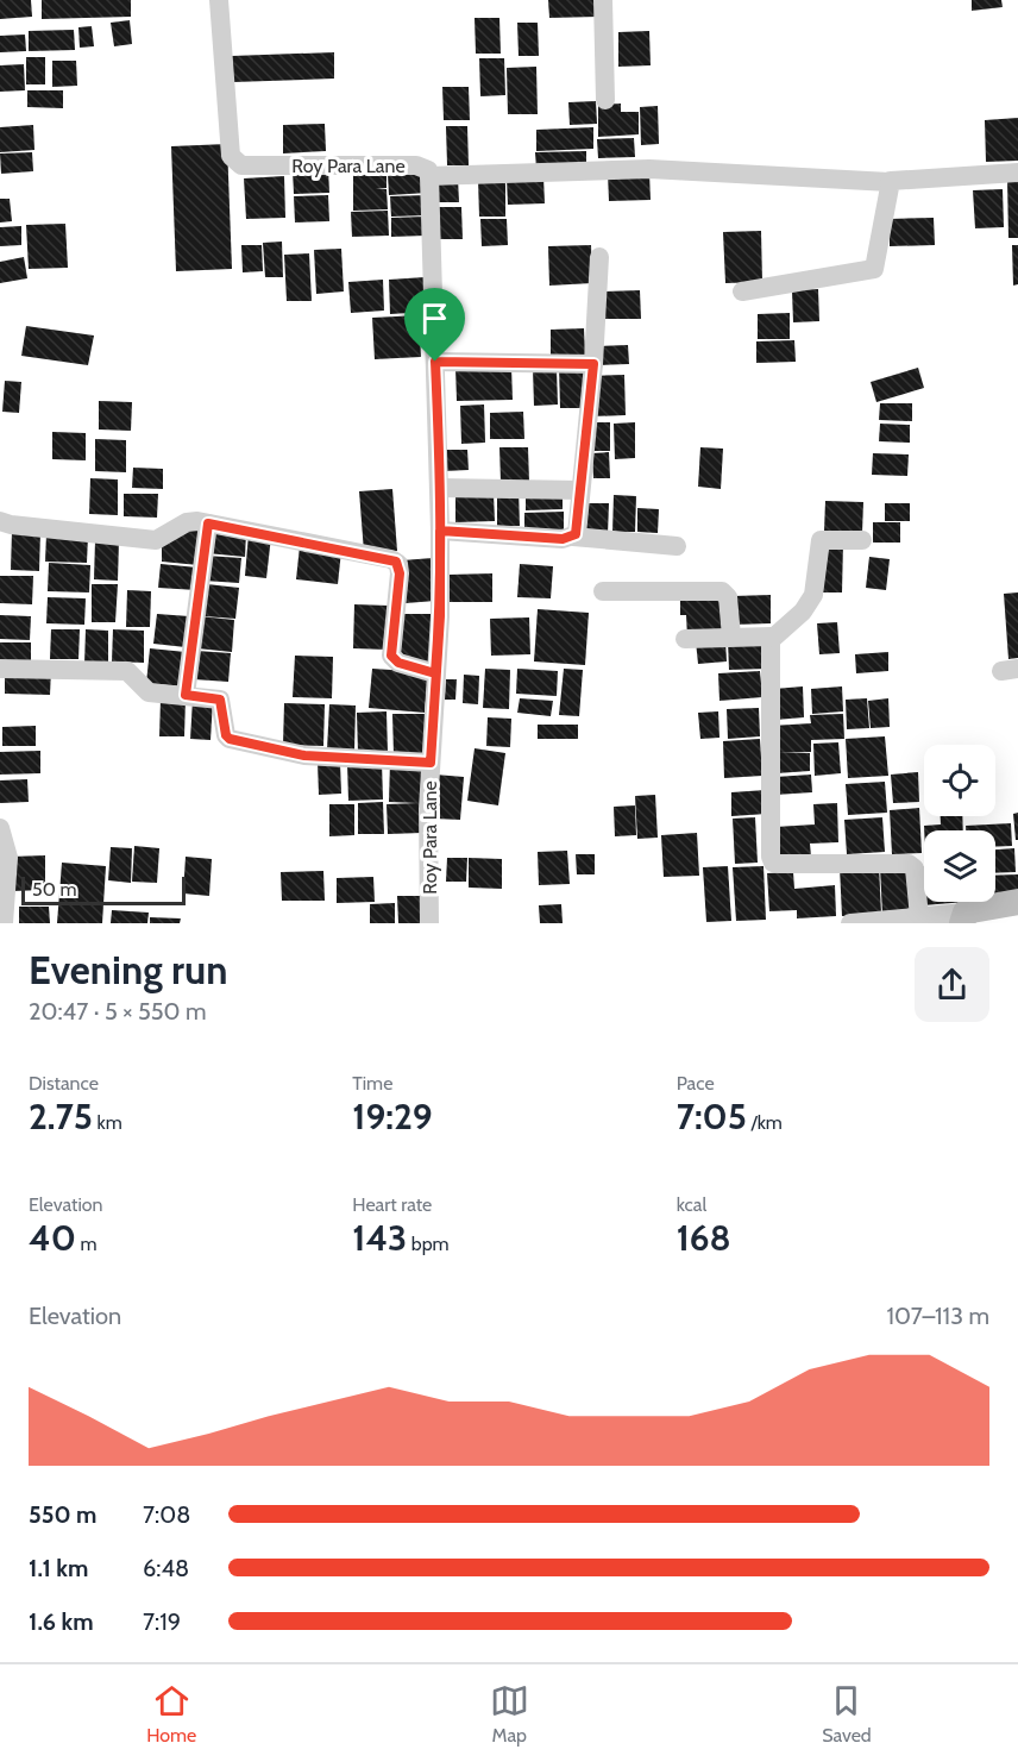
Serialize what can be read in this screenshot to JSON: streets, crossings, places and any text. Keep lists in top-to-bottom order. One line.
{"streets":{"street":["Roy Para Lane"]},"scale_bar":"50 m","page":{"scale":"50 m","heading":["Evening run","20:47 · 5 × 550 m"],"stats":[["Distance","2.75 km"],["Time","19:29"],["Pace","7:05 /km"],["Elevation","40 m"],["Heart rate","143 bpm"],["kcal","168"]],"chart":["Elevation","107–113 m"],"list":[{"name":"550 m","note":"7:08"},{"name":"1.1 km","note":"6:48"},{"name":"1.6 km","note":"7:19"}],"tabs":["Home","Map","Saved"]}}
